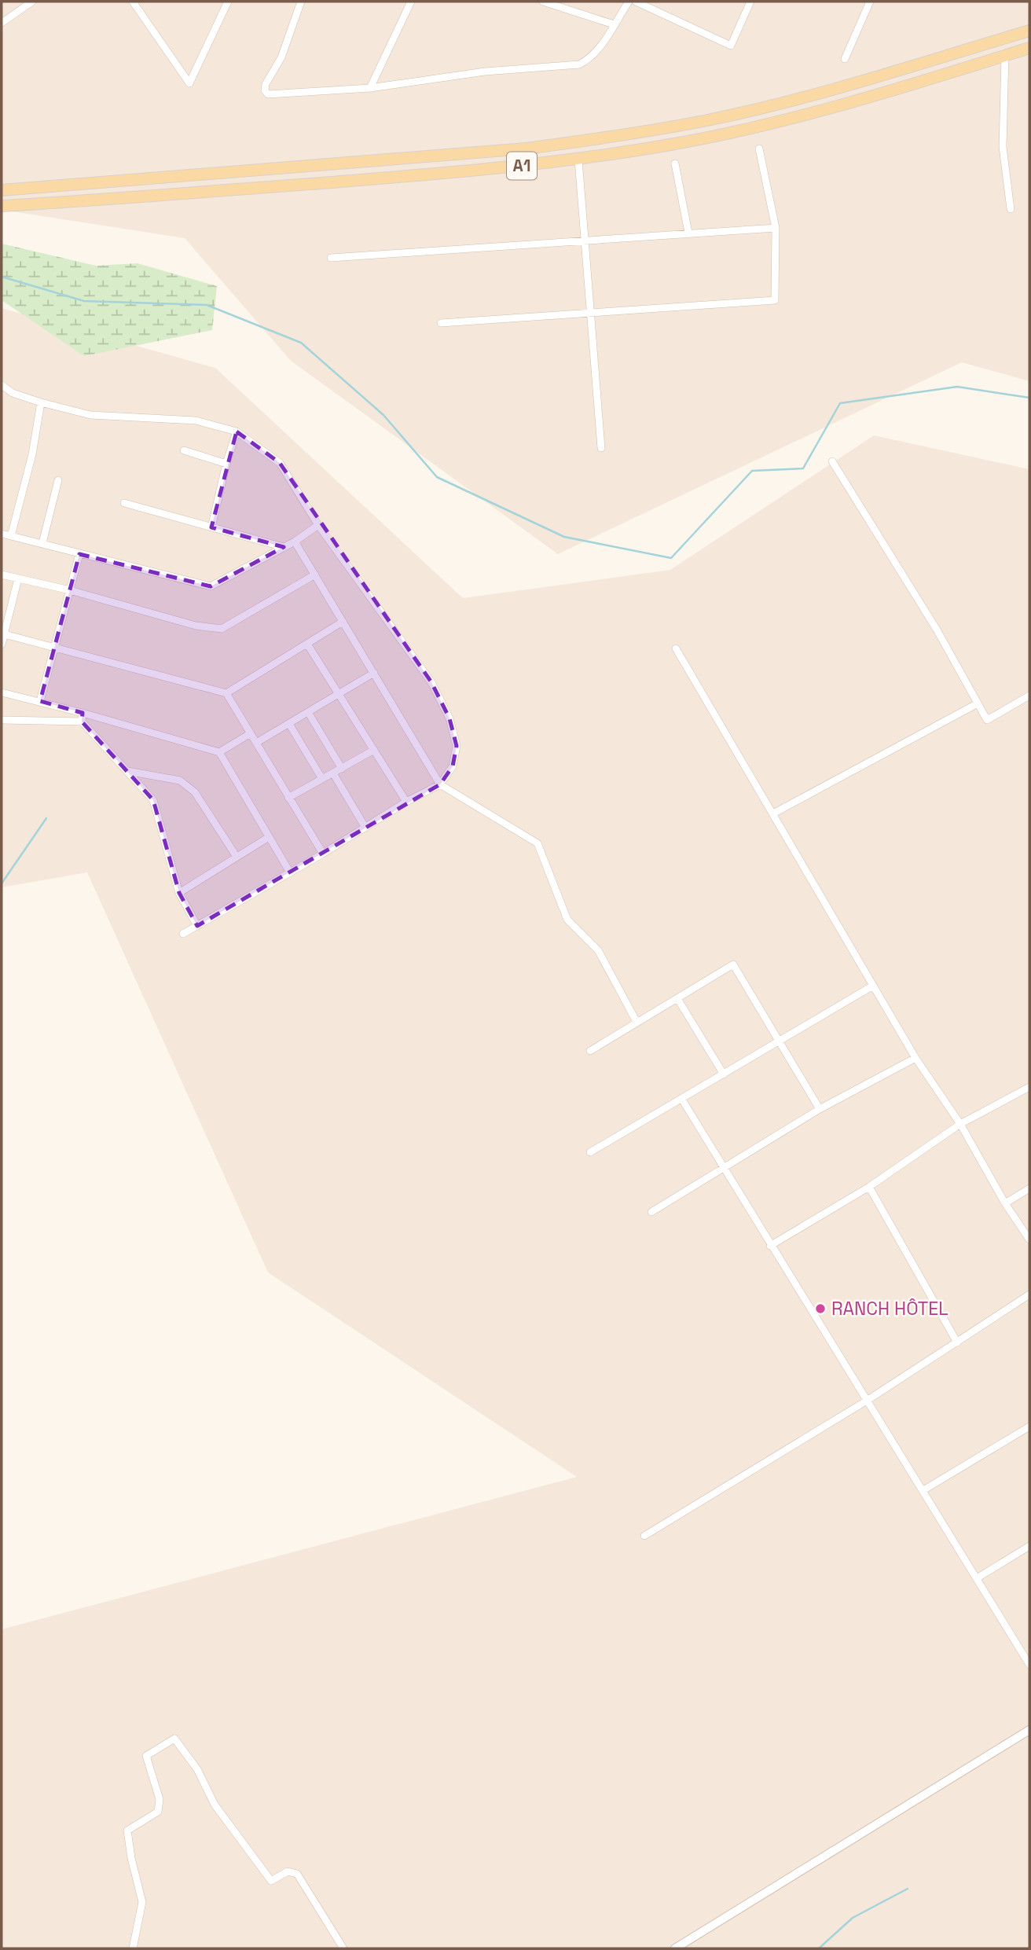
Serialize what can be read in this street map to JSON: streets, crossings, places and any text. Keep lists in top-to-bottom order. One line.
{"streets":{"main road":["A1"]},"places":["RANCH HÔTEL"]}
